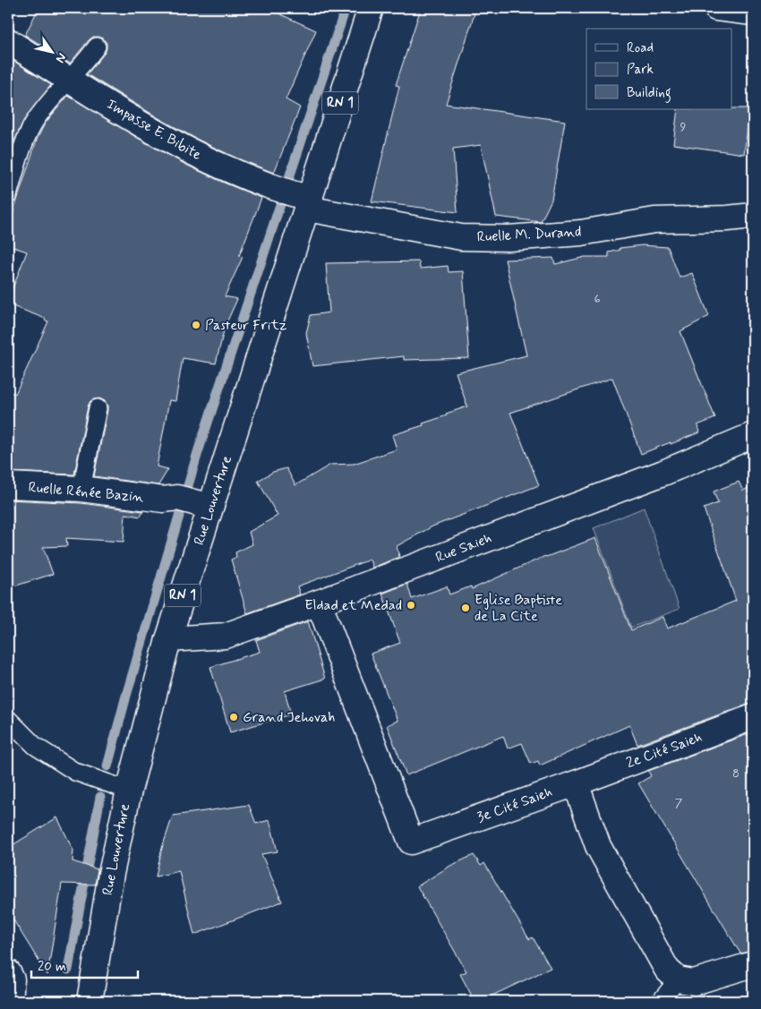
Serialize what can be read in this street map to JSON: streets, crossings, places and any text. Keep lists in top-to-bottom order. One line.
{"streets":{"street":["RN 1","Impasse E. Bibite","Ruelle M. Durand","Ruelle Rénée Bazin","Rue Louverture","Rue Saieh","2e Cité Saieh","3e Cité Saieh"]},"crossings":[["Impasse E. Bibite","Ruelle M. Durand"],["Impasse E. Bibite","Rue Louverture"],["Ruelle M. Durand","Rue Louverture"],["Ruelle Rénée Bazin","Rue Louverture"],["Rue Louverture","Rue Saieh"],["Rue Saieh","3e Cité Saieh"],["2e Cité Saieh","3e Cité Saieh"]],"places":["Pasteur Fritz","Eldad et Medad","Eglise Baptiste de La Cite","Grand Jehovah"],"house_numbers":["9","6","8","7"],"legend":["Road","Park","Building"],"scale_bar":"20 m","north":"bottom right"}
